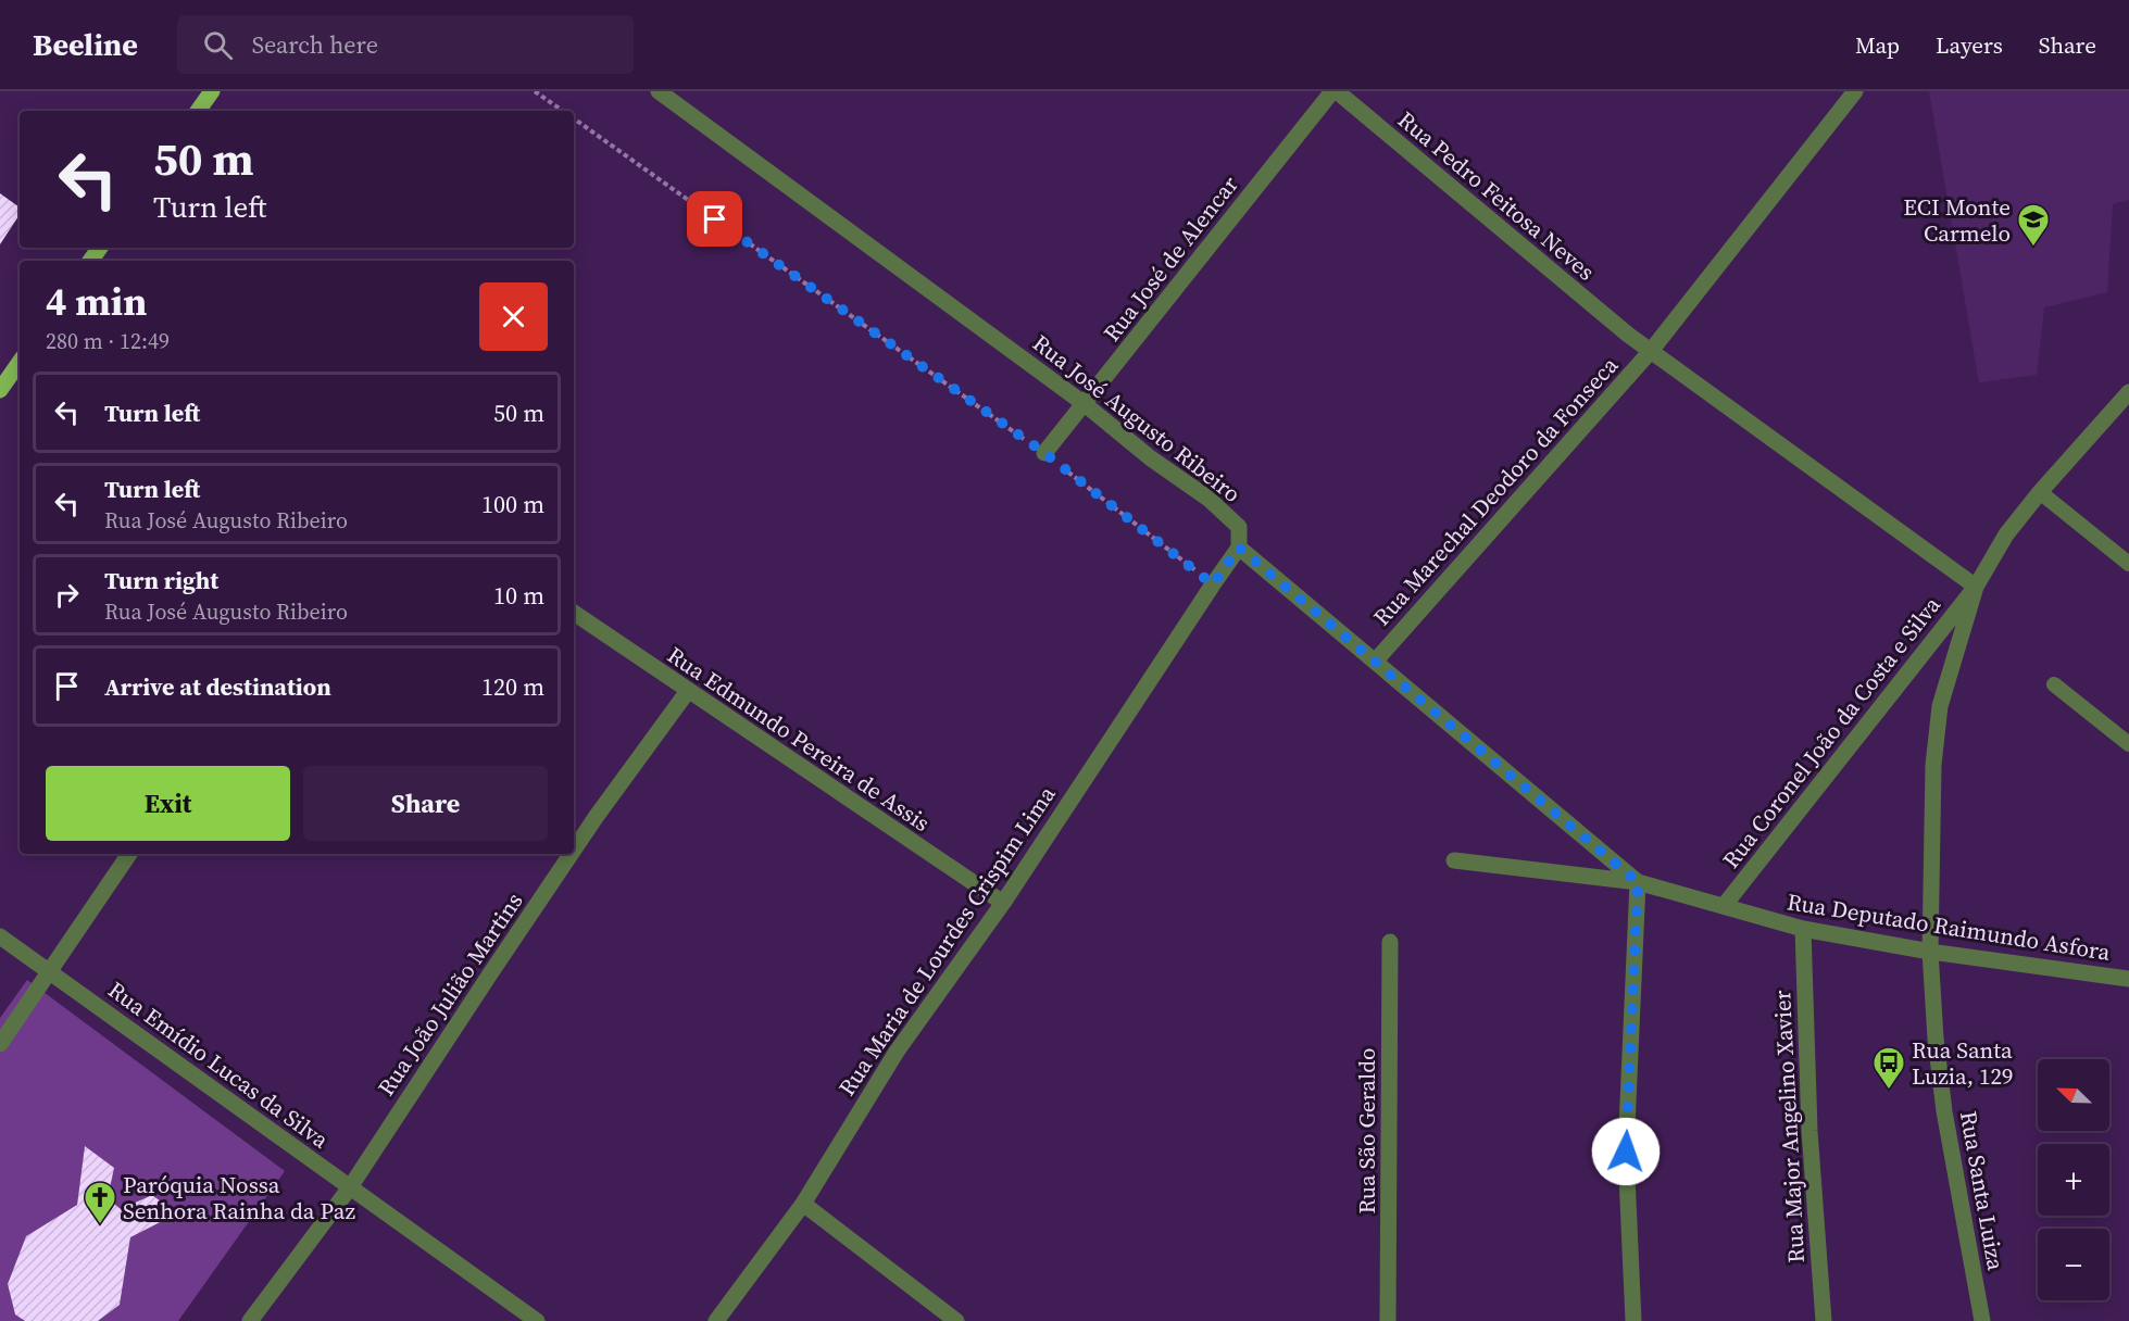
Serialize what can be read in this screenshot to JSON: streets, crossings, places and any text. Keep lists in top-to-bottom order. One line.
{"streets":{"street":["Rua Pedro Feitosa Neves","Rua José de Alencar","Rua José Augusto Ribeiro","Rua Marechal Deodoro da Fonseca","Rua Coronel João da Costa e Silva","Rua Edmundo Pereira de Assis","Rua Deputado Raimundo Asfora","Rua Maria de Lourdes Crispim Lima","Rua João Julião Martins","Rua Emídio Lucas da Silva","Rua Major Angelino Xavier","Rua São Geraldo","Rua Santa Luiza"]},"crossings":[["Rua Pedro Feitosa Neves","Rua José de Alencar"],["Rua Pedro Feitosa Neves","Rua Marechal Deodoro da Fonseca"],["Rua José de Alencar","Rua José Augusto Ribeiro"],["Rua Marechal Deodoro da Fonseca","Rua Coronel João da Costa e Silva"],["Rua Marechal Deodoro da Fonseca","Rua Santa Luiza"],["Rua Coronel João da Costa e Silva","Rua Deputado Raimundo Asfora"],["Rua Coronel João da Costa e Silva","Rua Santa Luiza"],["Rua Edmundo Pereira de Assis","Rua Maria de Lourdes Crispim Lima"],["Rua Edmundo Pereira de Assis","Rua João Julião Martins"],["Rua Deputado Raimundo Asfora","Rua Major Angelino Xavier"],["Rua Deputado Raimundo Asfora","Rua Santa Luiza"],["Rua João Julião Martins","Rua Emídio Lucas da Silva"]],"places":{"school or university":["ECI Monte Carmelo"],"bus stop":["Rua Santa Luzia, 129"],"church":["Paróquia Nossa Senhora Rainha da Paz"]},"north":"top left","page":{"header":"Beeline","search":"Search here","nav":["Map","Layers","Share"],"turn":["50 m","Turn left"],"heading":["4 min","280 m · 12:49"],"list":[{"name":"Turn left","value":"50 m"},{"name":"Turn left","note":"Rua José Augusto Ribeiro","value":"100 m"},{"name":"Turn right","note":"Rua José Augusto Ribeiro","value":"10 m"},{"name":"Arrive at destination","value":"120 m"}],"buttons":["Exit","Share"],"map_buttons":["+","−"]}}
